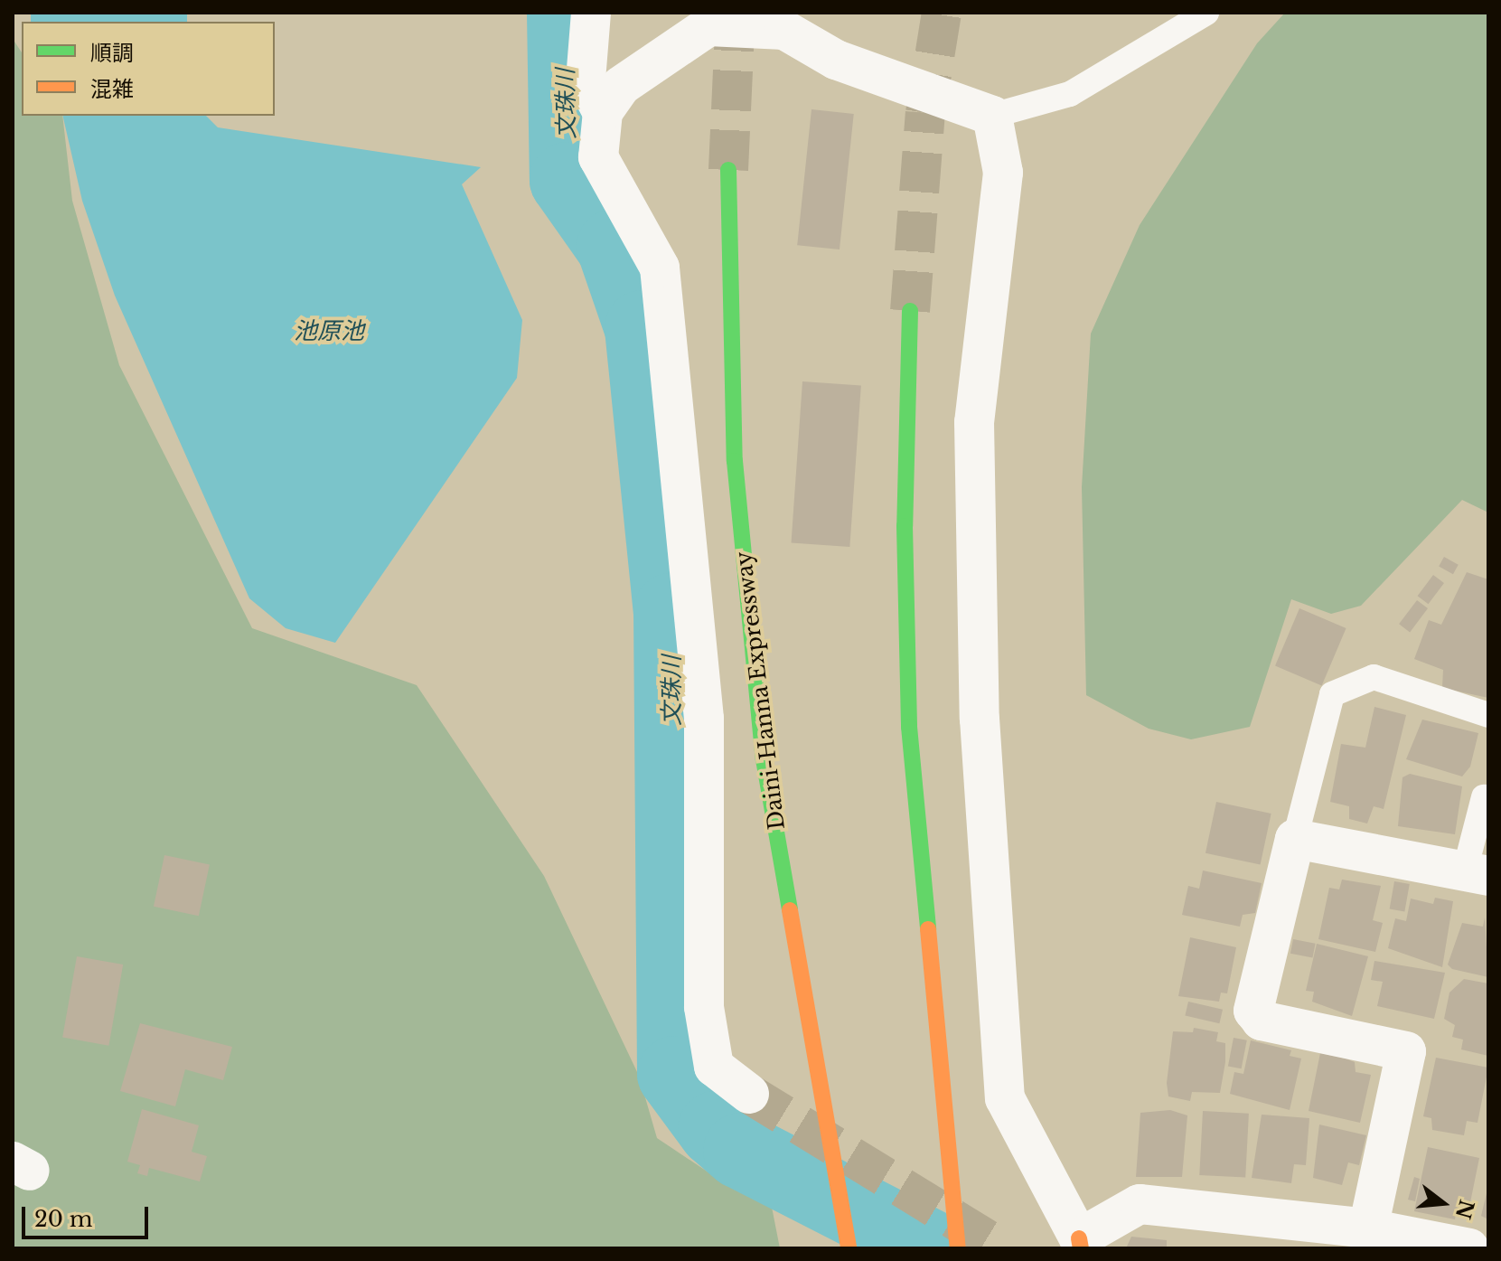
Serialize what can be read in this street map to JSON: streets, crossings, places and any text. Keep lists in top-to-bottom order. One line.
{"streets":{"highway":["Daini-Hanna Expressway"]},"water":["文珠川","池原池"],"legend":["順調","混雑"],"scale_bar":"20 m","north":"right"}
